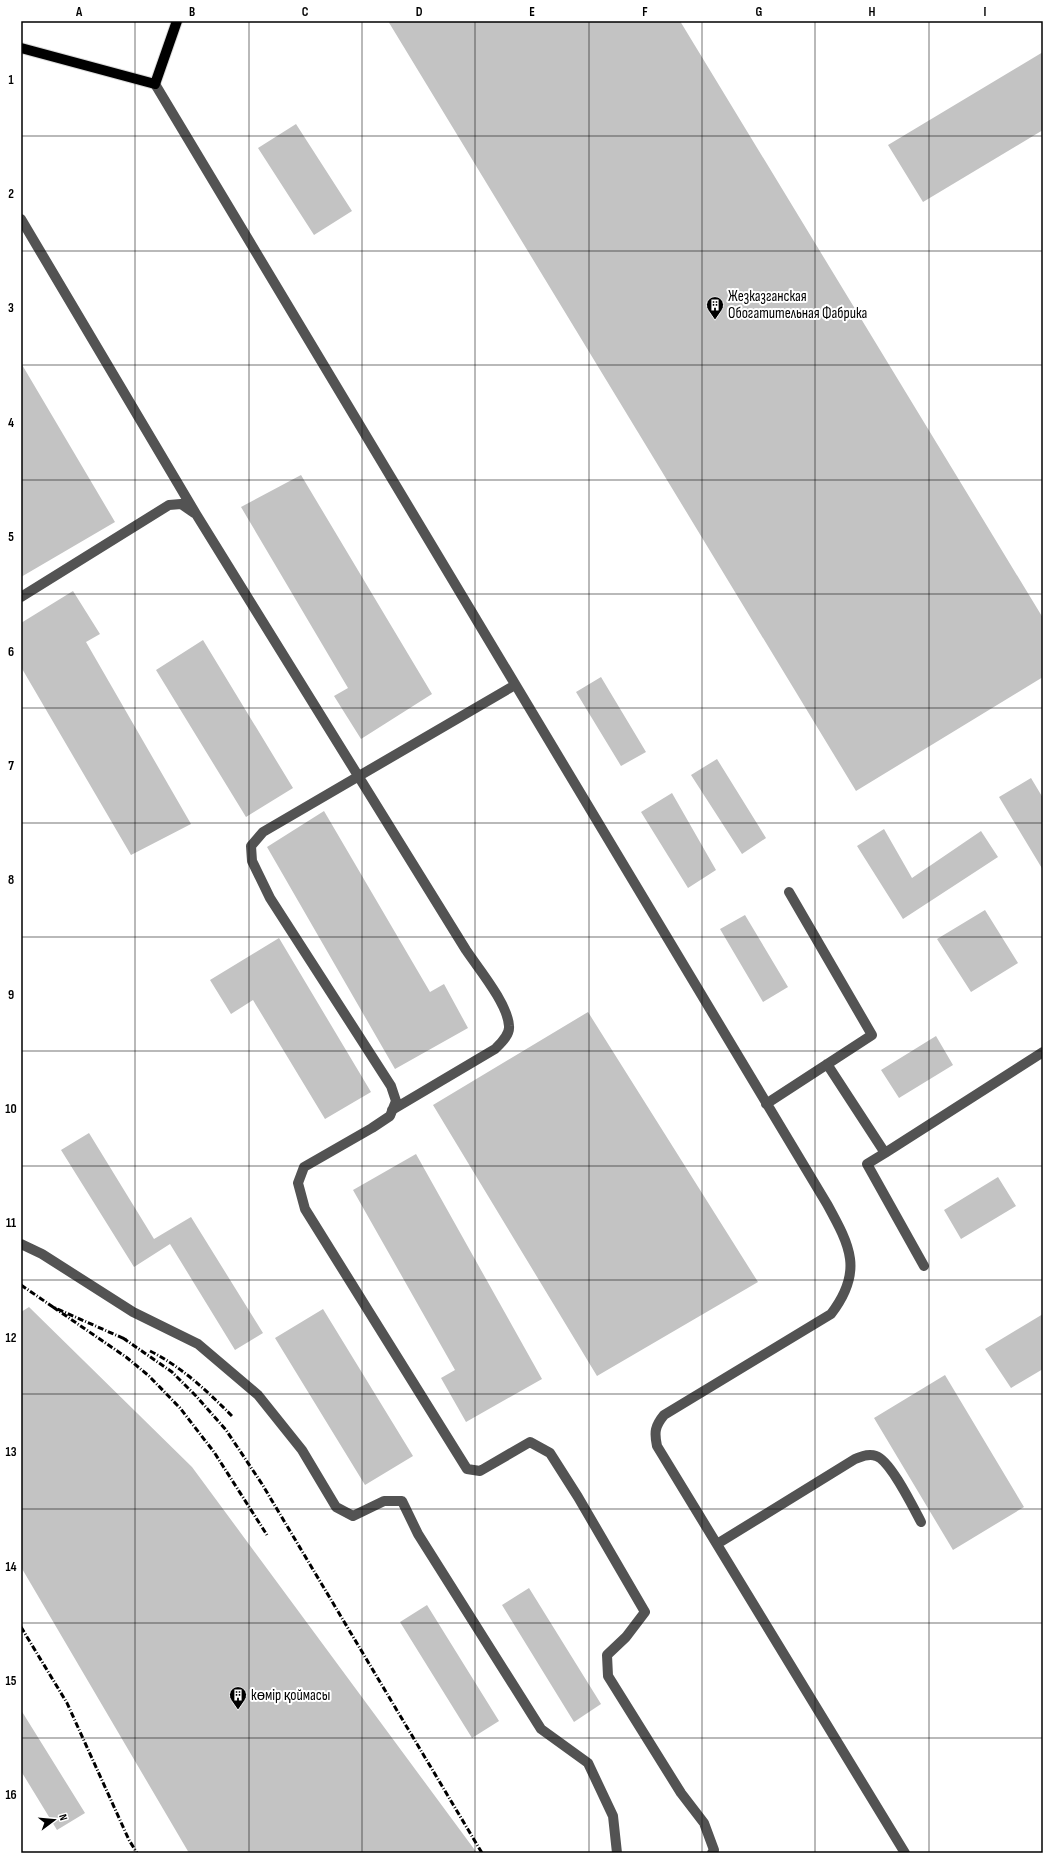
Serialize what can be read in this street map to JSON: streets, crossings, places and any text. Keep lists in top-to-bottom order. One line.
{"places":{"building":["Жезказганская Обогатительная Фабрика","көмір қоймасы"]},"north":"right","grid":{"columns":["A","B","C","D","E","F","G","H","I"],"rows":["1","2","3","4","5","6","7","8","9","10","11","12","13","14","15","16"]}}
